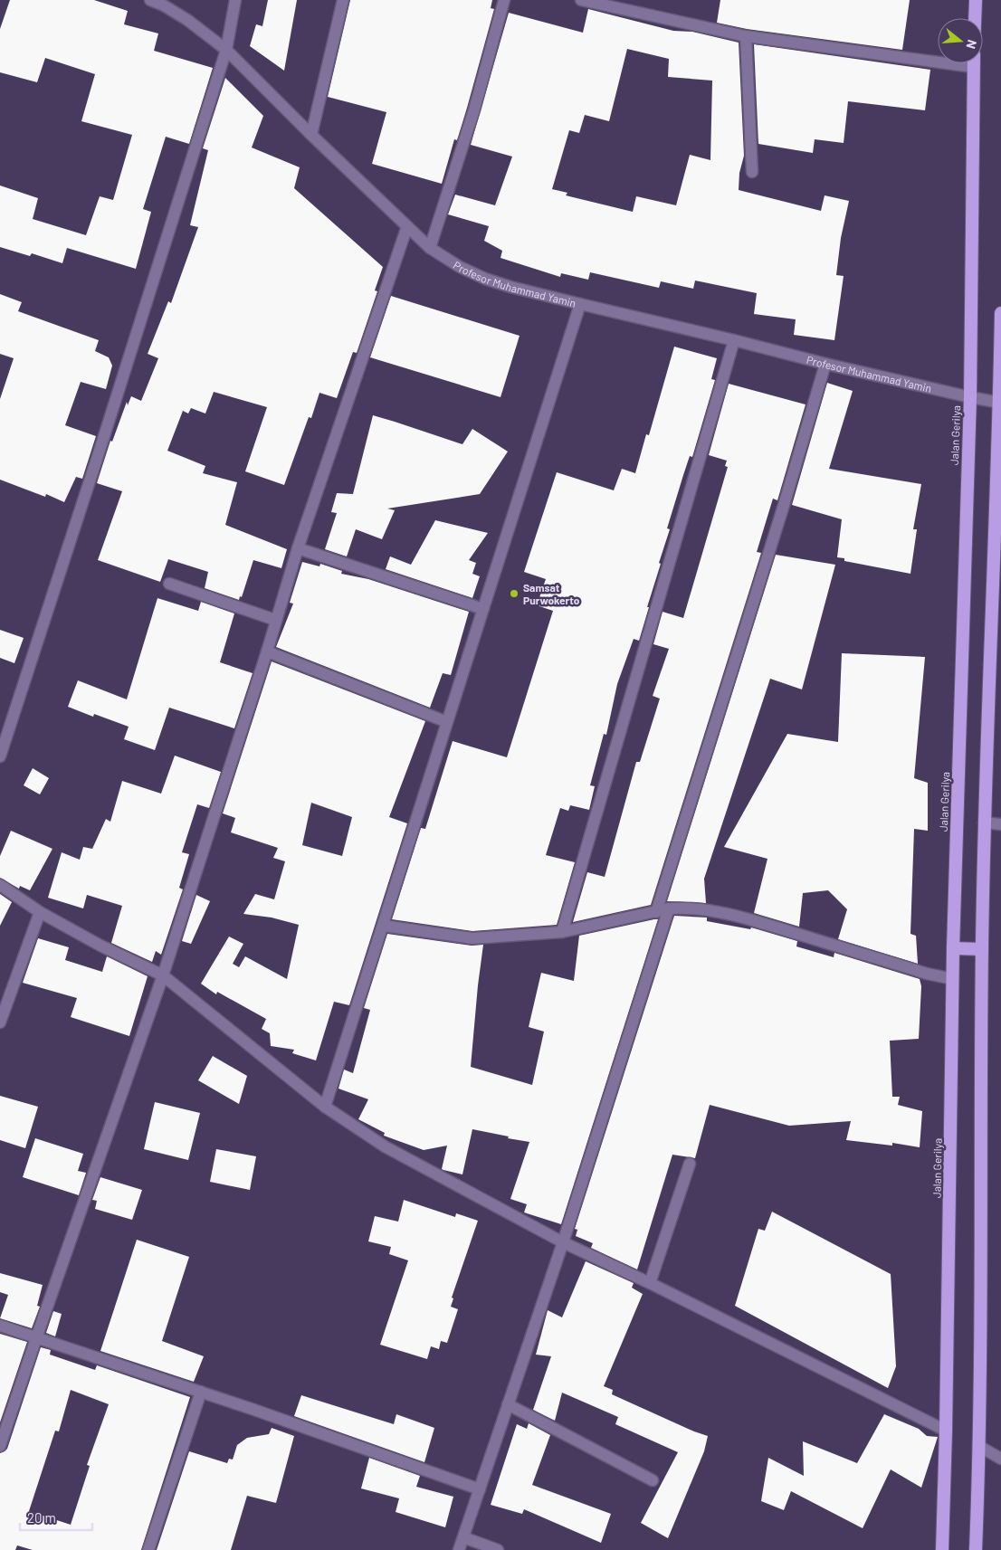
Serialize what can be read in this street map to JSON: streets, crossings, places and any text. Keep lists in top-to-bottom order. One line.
{"streets":{"highway":["Jalan Gerilya"],"street":["Profesor Muhammad Yamin"]},"crossings":[["Profesor Muhammad Yamin","Jalan Gerilya"]],"places":["Samsat Purwokerto"],"scale_bar":"20 m","north":"right"}
